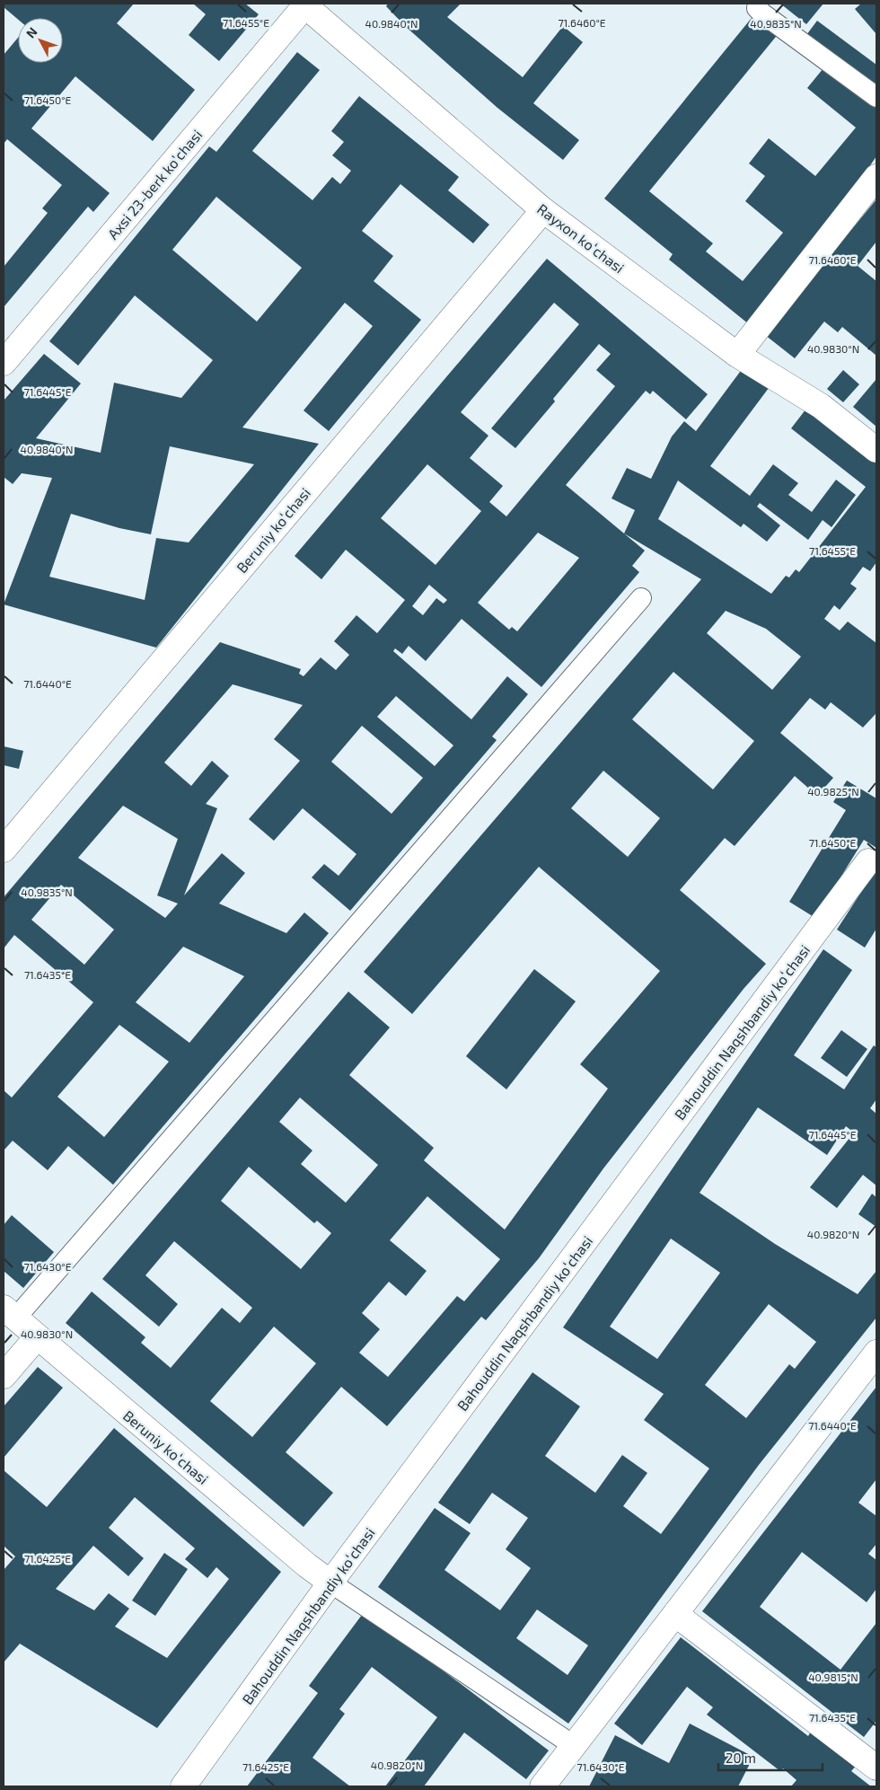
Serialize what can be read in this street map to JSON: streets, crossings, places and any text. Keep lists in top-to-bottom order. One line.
{"streets":{"street":["Аxsi 23-berk koʼchasi","Rayxon koʻchasi","Beruniy koʻchasi","Bahouddin Naqshbandiy koʻchasi"]},"crossings":[["Аxsi 23-berk koʼchasi","Rayxon koʻchasi"],["Rayxon koʻchasi","Beruniy koʻchasi"],["Beruniy koʻchasi","Bahouddin Naqshbandiy koʻchasi"]],"scale_bar":"20 m","north":"top left","coordinates":["71.6460°E","71.6455°E","40.9840°N","40.9835°N","71.6450°E","40.9830°N","71.6445°E","71.6440°E","40.9825°N","71.6435°E","40.9820°N","71.6430°E","71.6425°E","40.9815°N"]}
